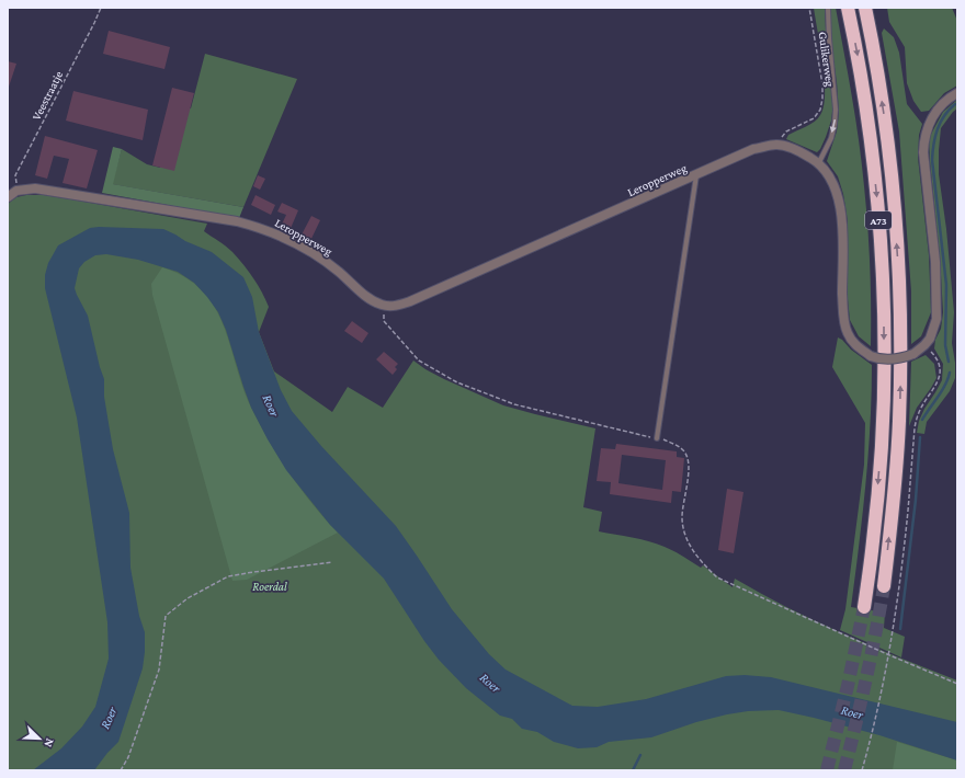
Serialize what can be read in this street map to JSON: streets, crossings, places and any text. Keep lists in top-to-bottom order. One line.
{"streets":{"highway":["A73"],"street":["Leropperweg"],"path":["Gulikerweg","Veestraatje"]},"crossings":[["Gulikerweg","Leropperweg"],["Veestraatje","Leropperweg"]],"water":["Roer"],"parks":["Roerdal"],"north":"bottom right"}
